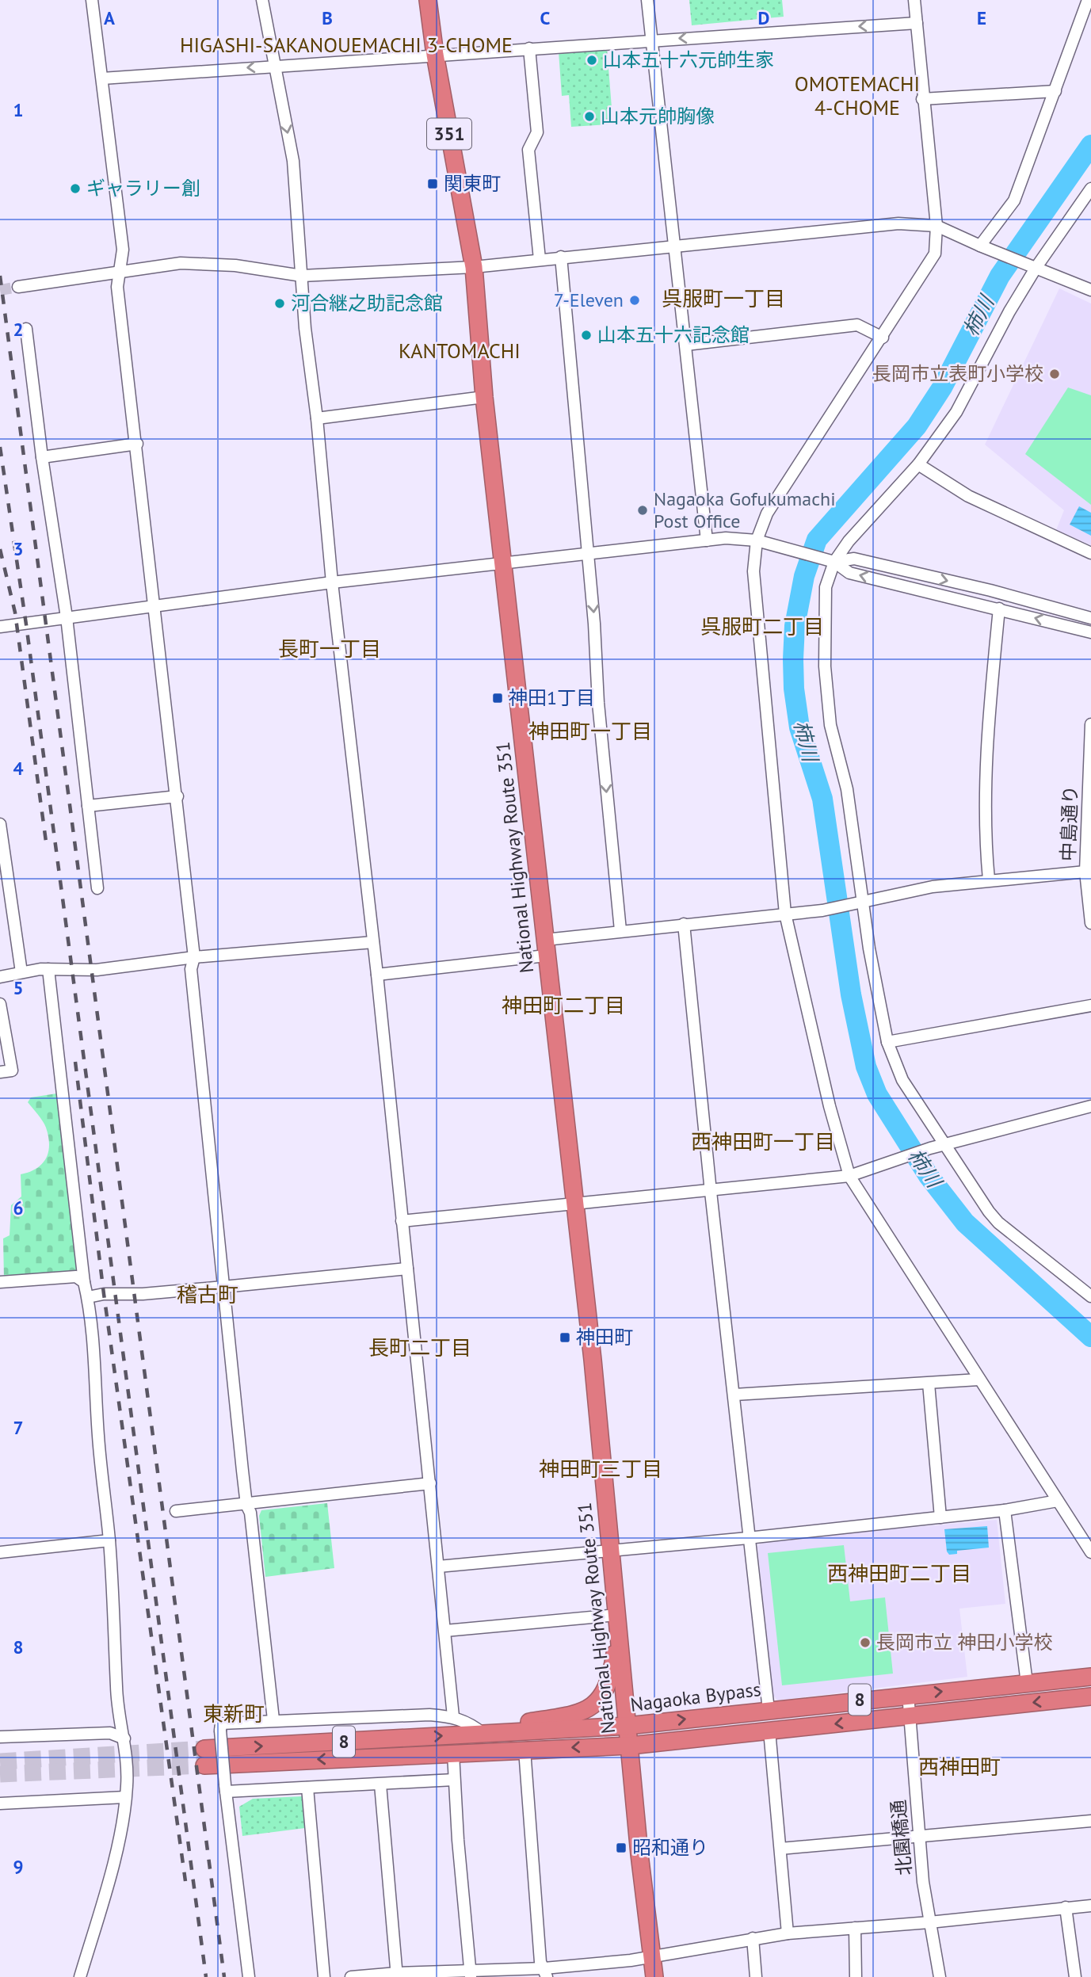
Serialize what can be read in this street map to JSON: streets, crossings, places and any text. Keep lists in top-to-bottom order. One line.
{"streets":{"highway":["351","National Highway Route 351","Nagaoka Bypass","8"],"street":["中島通り","北園橋通"]},"crossings":[["National Highway Route 351","Nagaoka Bypass"],["Nagaoka Bypass","北園橋通"]],"districts":["HIGASHI-SAKANOUEMACHI 3-CHOME","OMOTEMACHI 4-CHOME","呉服町一丁目","KANTOMACHI","呉服町二丁目","長町一丁目","神田町一丁目","神田町二丁目","西神田町一丁目","稽古町","長町二丁目","神田町三丁目","西神田町二丁目","東新町","西神田町"],"water":["柿川"],"places":{"other":["山本五十六元帥生家","山本元帥胸像","ギャラリー創","7-Eleven","河合継之助記念館","山本五十六記念館","長岡市立表町小学校","Nagaoka Gofukumachi Post Office","長岡市立 神田小学校"],"transit":["関東町","神田1丁目","神田町","昭和通り"]},"grid":{"columns":["A","B","C","D","E"],"rows":["1","2","3","4","5","6","7","8","9"]}}
